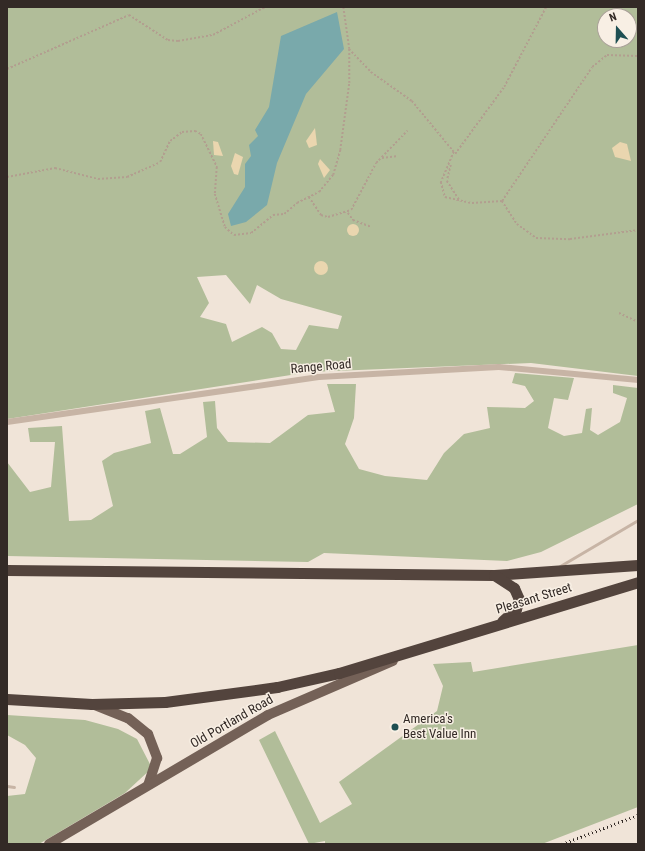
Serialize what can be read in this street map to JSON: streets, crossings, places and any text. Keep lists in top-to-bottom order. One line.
{"streets":{"highway":["Pleasant Street"],"main road":["Old Portland Road"],"street":["Range Road"]},"crossings":[["Pleasant Street","Old Portland Road"]],"places":["America's Best Value Inn"],"north":"top"}
